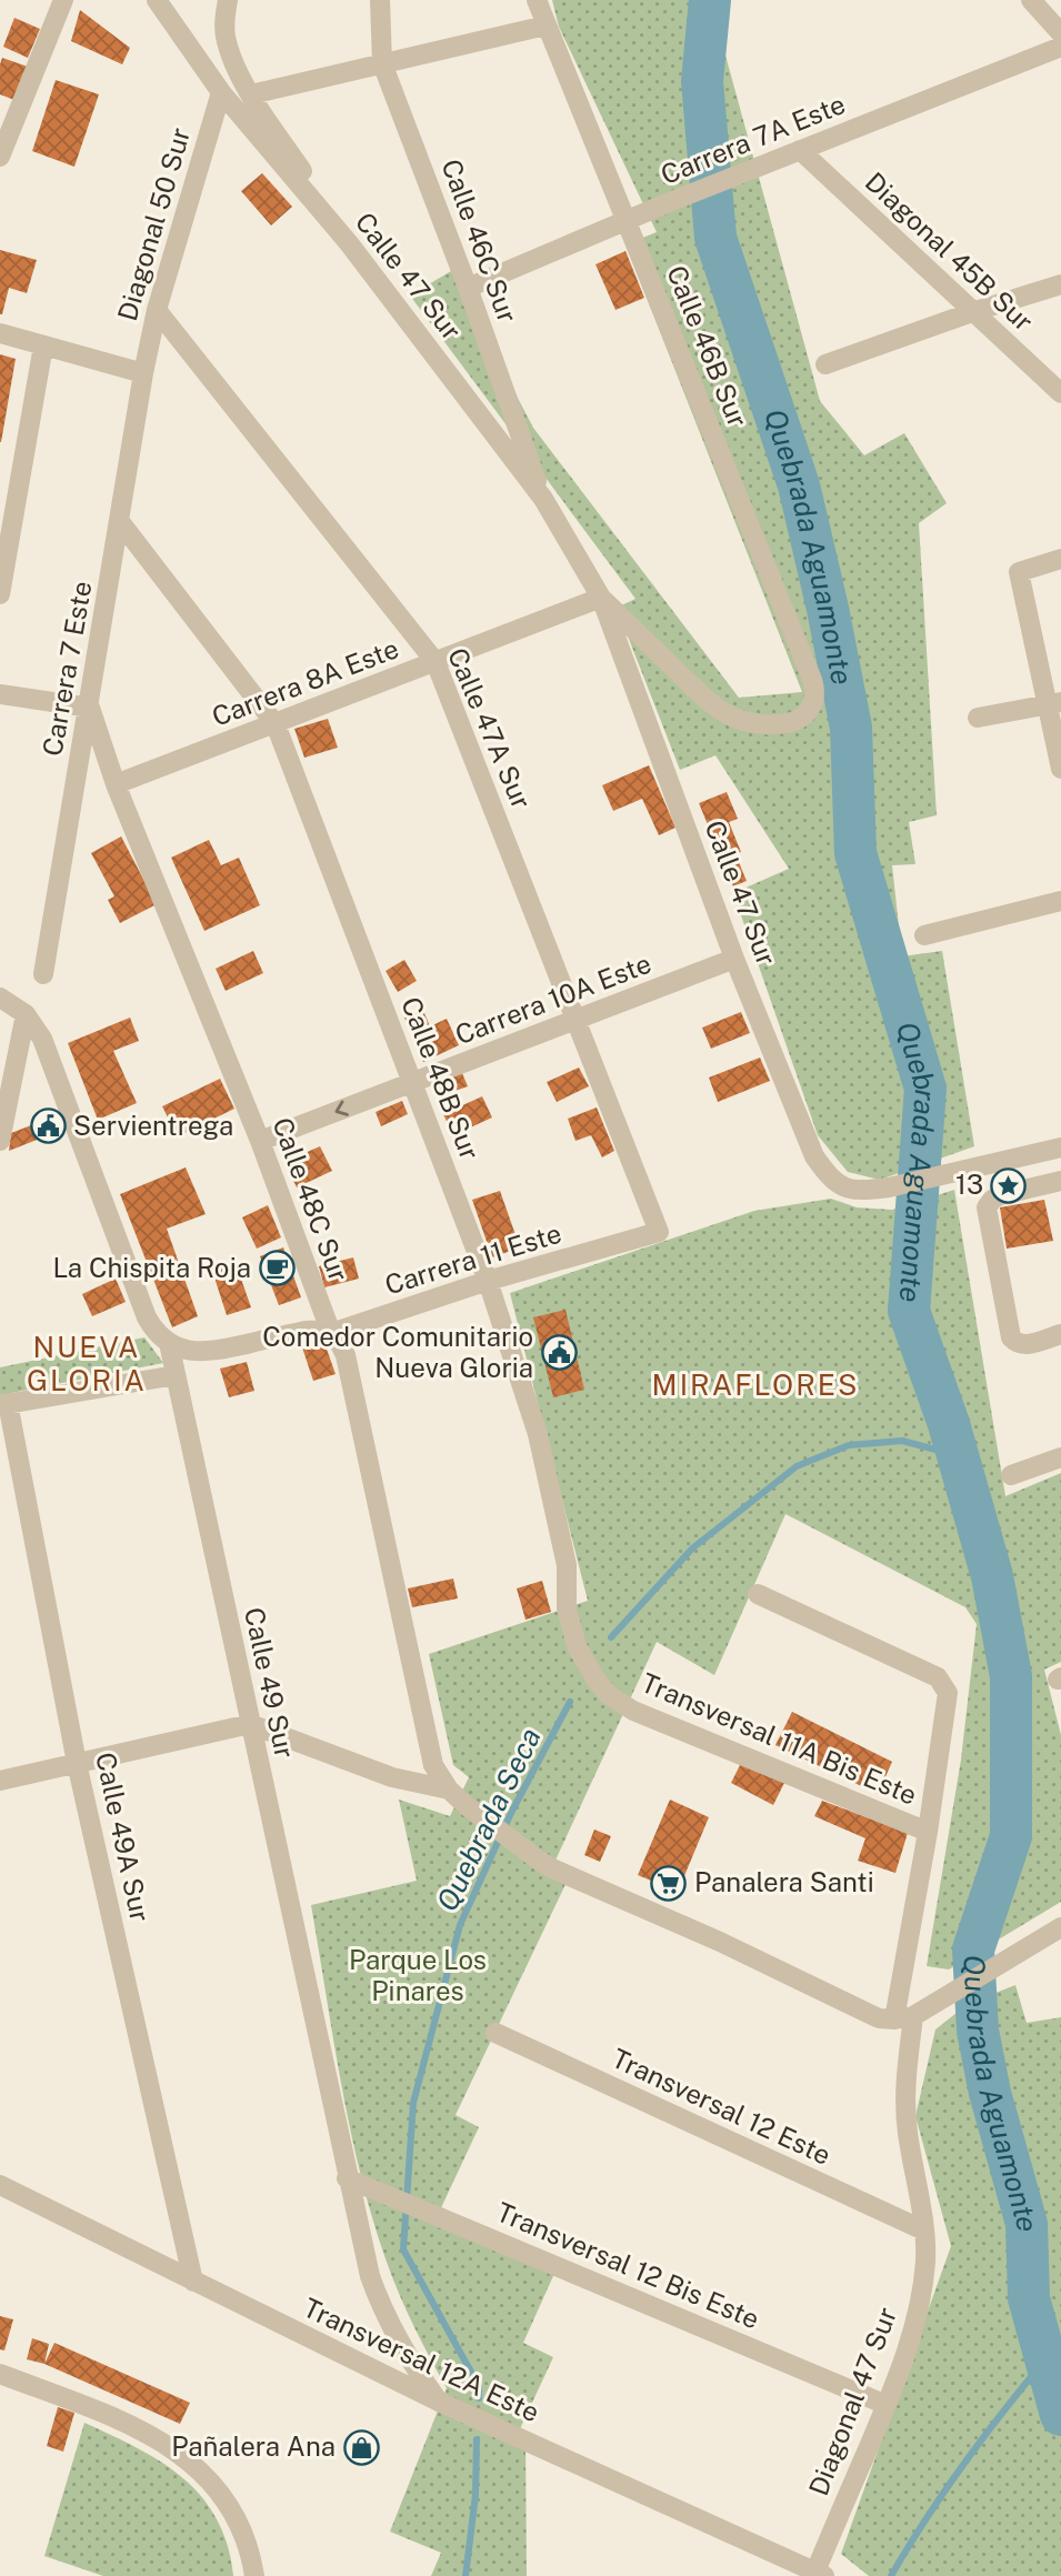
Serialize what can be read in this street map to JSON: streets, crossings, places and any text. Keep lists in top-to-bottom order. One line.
{"streets":{"street":["Carrera 7A Este","Diagonal 50 Sur","Calle 46C Sur","Diagonal 45B Sur","Calle 47 Sur","Calle 46B Sur","Carrera 7 Este","Carrera 8A Este","Calle 47A Sur","Carrera 10A Este","Calle 48B Sur","Calle 48C Sur","Carrera 11 Este","Calle 49 Sur","Transversal 11A Bis Este","Calle 49A Sur","Transversal 12 Este","Transversal 12 Bis Este","Transversal 12A Este","Diagonal 47 Sur"]},"crossings":[["Carrera 7A Este","Calle 46C Sur"],["Carrera 7A Este","Diagonal 45B Sur"],["Carrera 7A Este","Calle 46B Sur"],["Diagonal 50 Sur","Calle 47 Sur"],["Diagonal 50 Sur","Carrera 7 Este"],["Diagonal 50 Sur","Calle 47A Sur"],["Calle 46C Sur","Calle 47 Sur"],["Calle 47 Sur","Calle 46B Sur"],["Calle 47 Sur","Carrera 8A Este"],["Calle 47 Sur","Carrera 10A Este"],["Carrera 7 Este","Calle 48B Sur"],["Carrera 7 Este","Calle 48C Sur"],["Carrera 8A Este","Calle 47A Sur"],["Carrera 8A Este","Calle 48B Sur"],["Carrera 8A Este","Calle 48C Sur"],["Calle 47A Sur","Carrera 10A Este"],["Calle 47A Sur","Carrera 11 Este"],["Carrera 10A Este","Calle 48B Sur"],["Carrera 10A Este","Calle 48C Sur"],["Calle 48B Sur","Carrera 11 Este"],["Calle 48B Sur","Transversal 11A Bis Este"],["Calle 48C Sur","Carrera 11 Este"],["Carrera 11 Este","Calle 49 Sur"],["Calle 49 Sur","Transversal 12 Bis Este"],["Calle 49 Sur","Transversal 12A Este"],["Transversal 11A Bis Este","Diagonal 47 Sur"],["Calle 49A Sur","Transversal 12A Este"],["Transversal 12 Este","Diagonal 47 Sur"],["Transversal 12 Bis Este","Diagonal 47 Sur"],["Transversal 12A Este","Diagonal 47 Sur"]],"districts":["NUEVA GLORIA","MIRAFLORES"],"water":["Quebrada Aguamonte","Quebrada Seca"],"parks":["Parque Los Pinares"],"places":{"public building":["Servientrega","Comedor Comunitario Nueva Gloria"],"place":["13"],"cafe":["La Chispita Roja"],"supermarket":["Panalera Santi"],"shop":["Pañalera Ana"]}}
